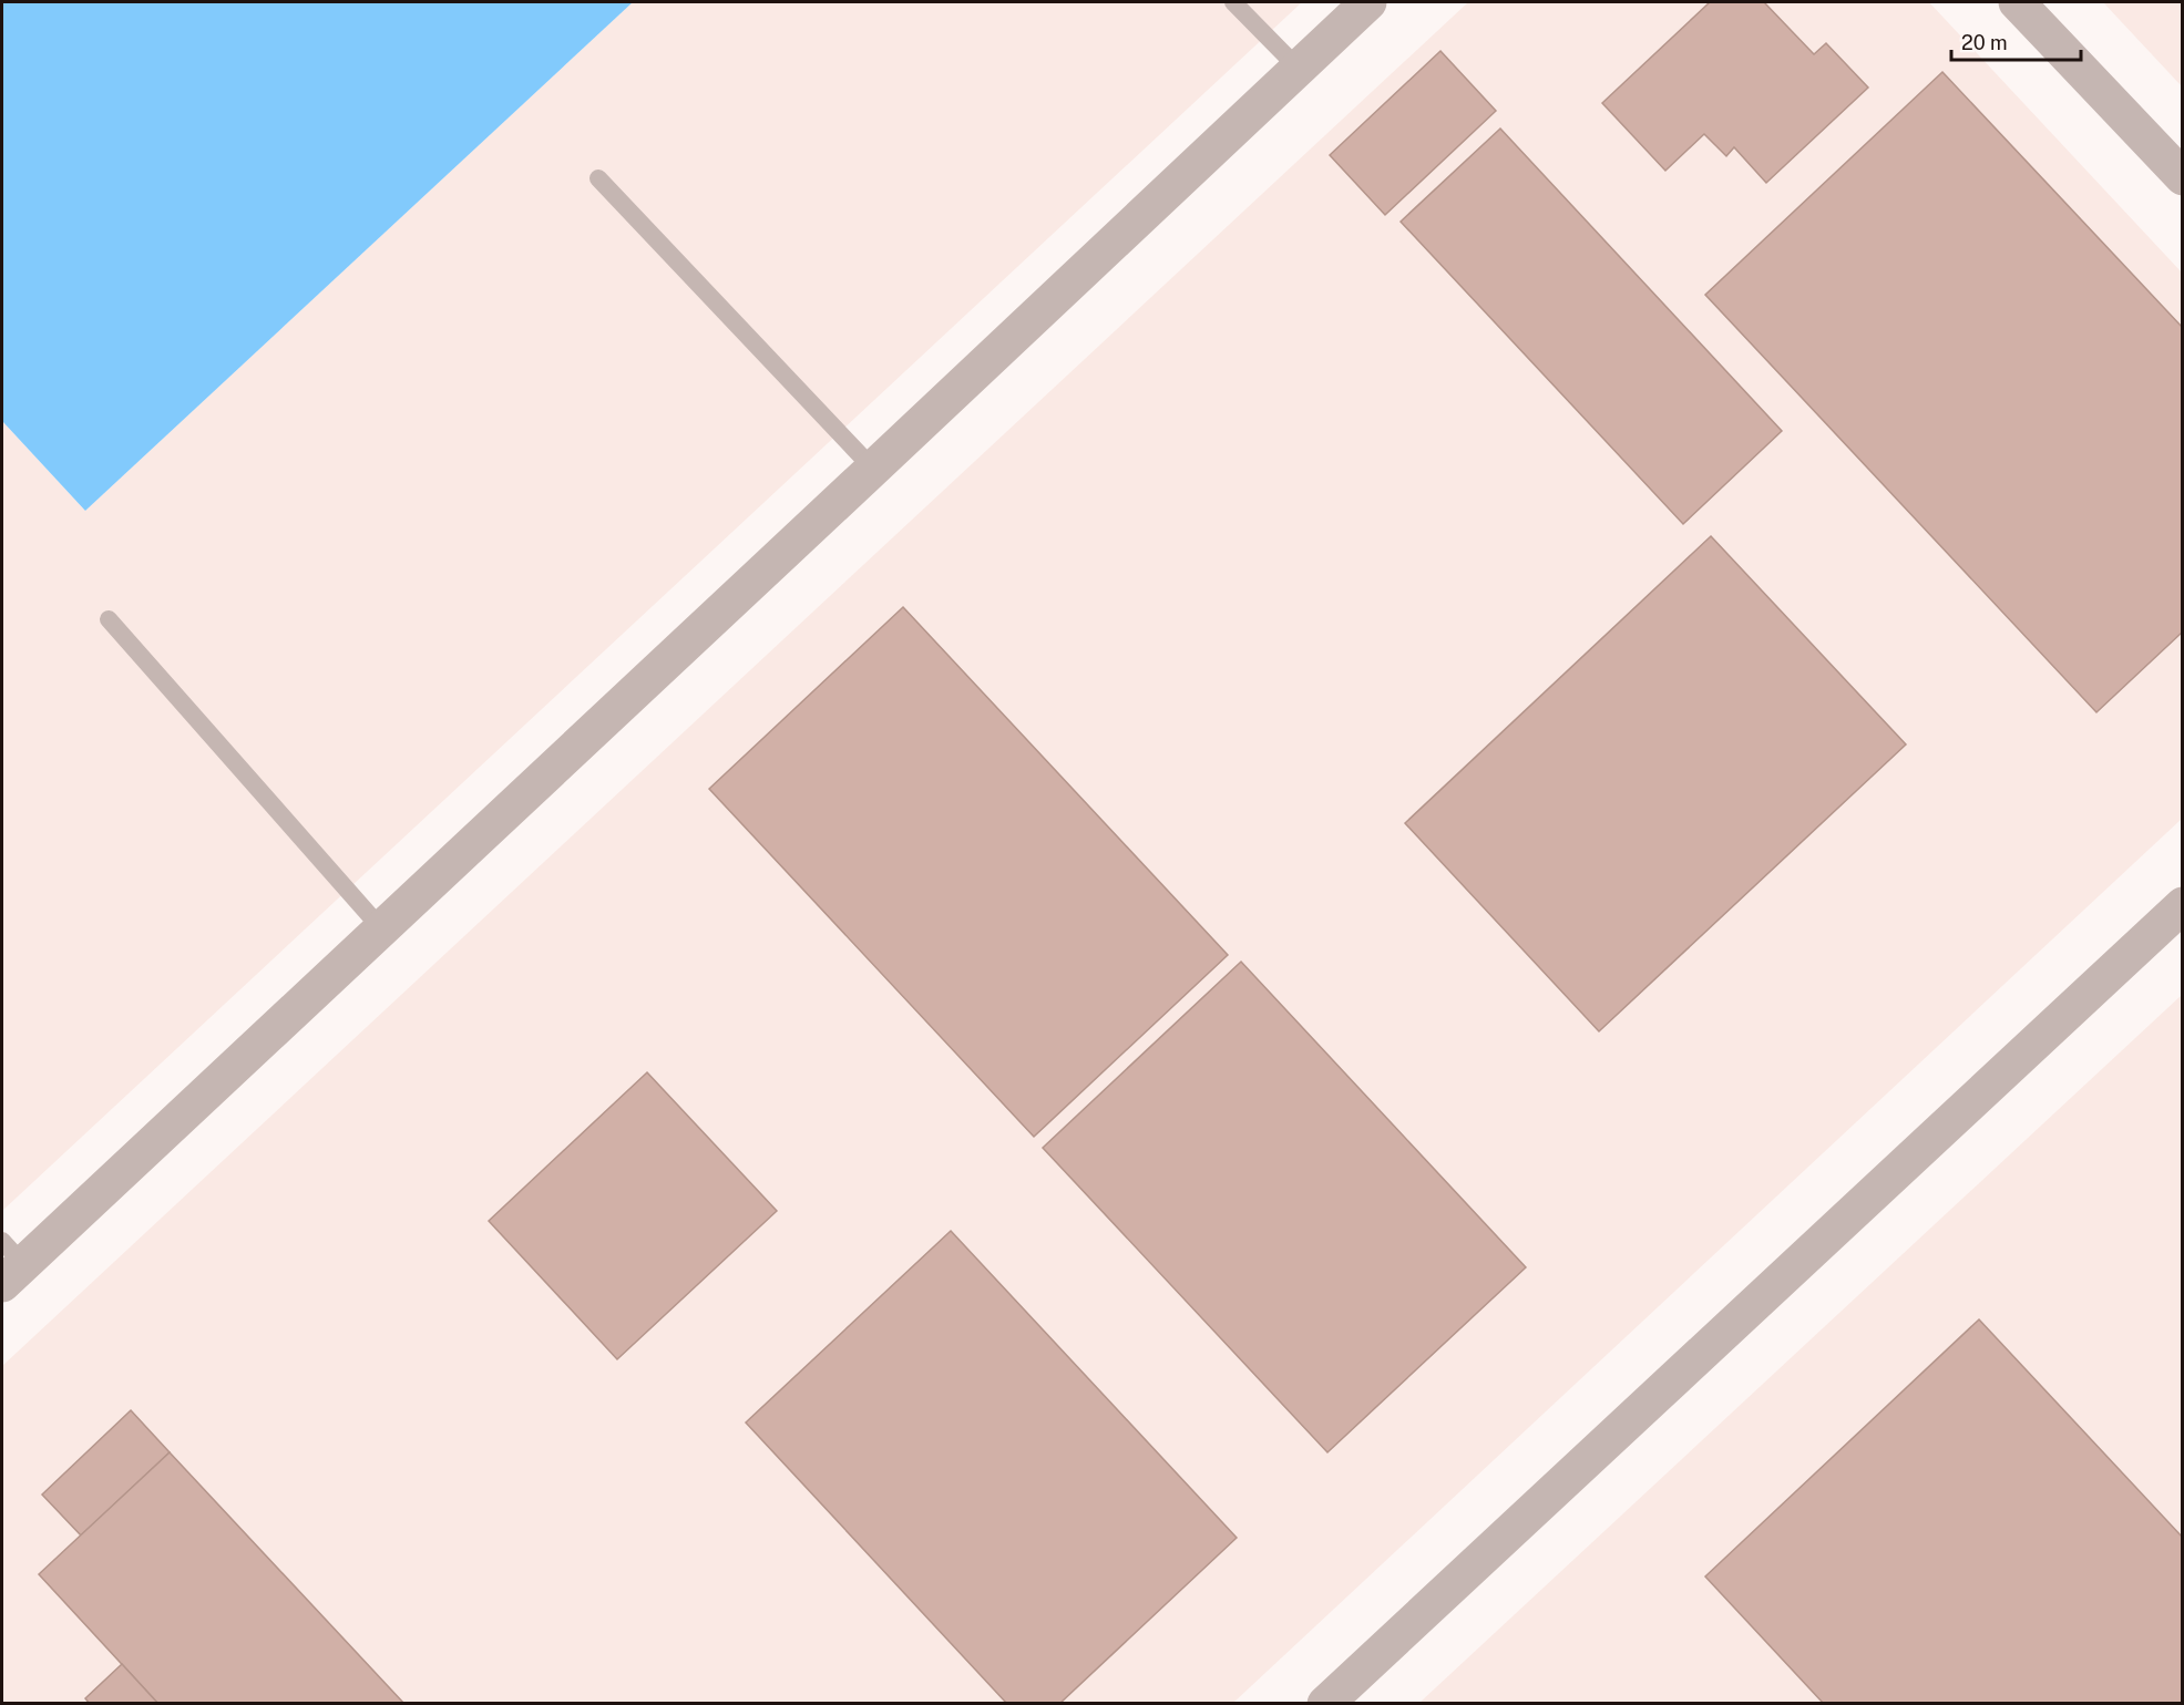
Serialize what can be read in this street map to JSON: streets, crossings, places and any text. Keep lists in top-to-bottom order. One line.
{"scale_bar":"20 m"}
